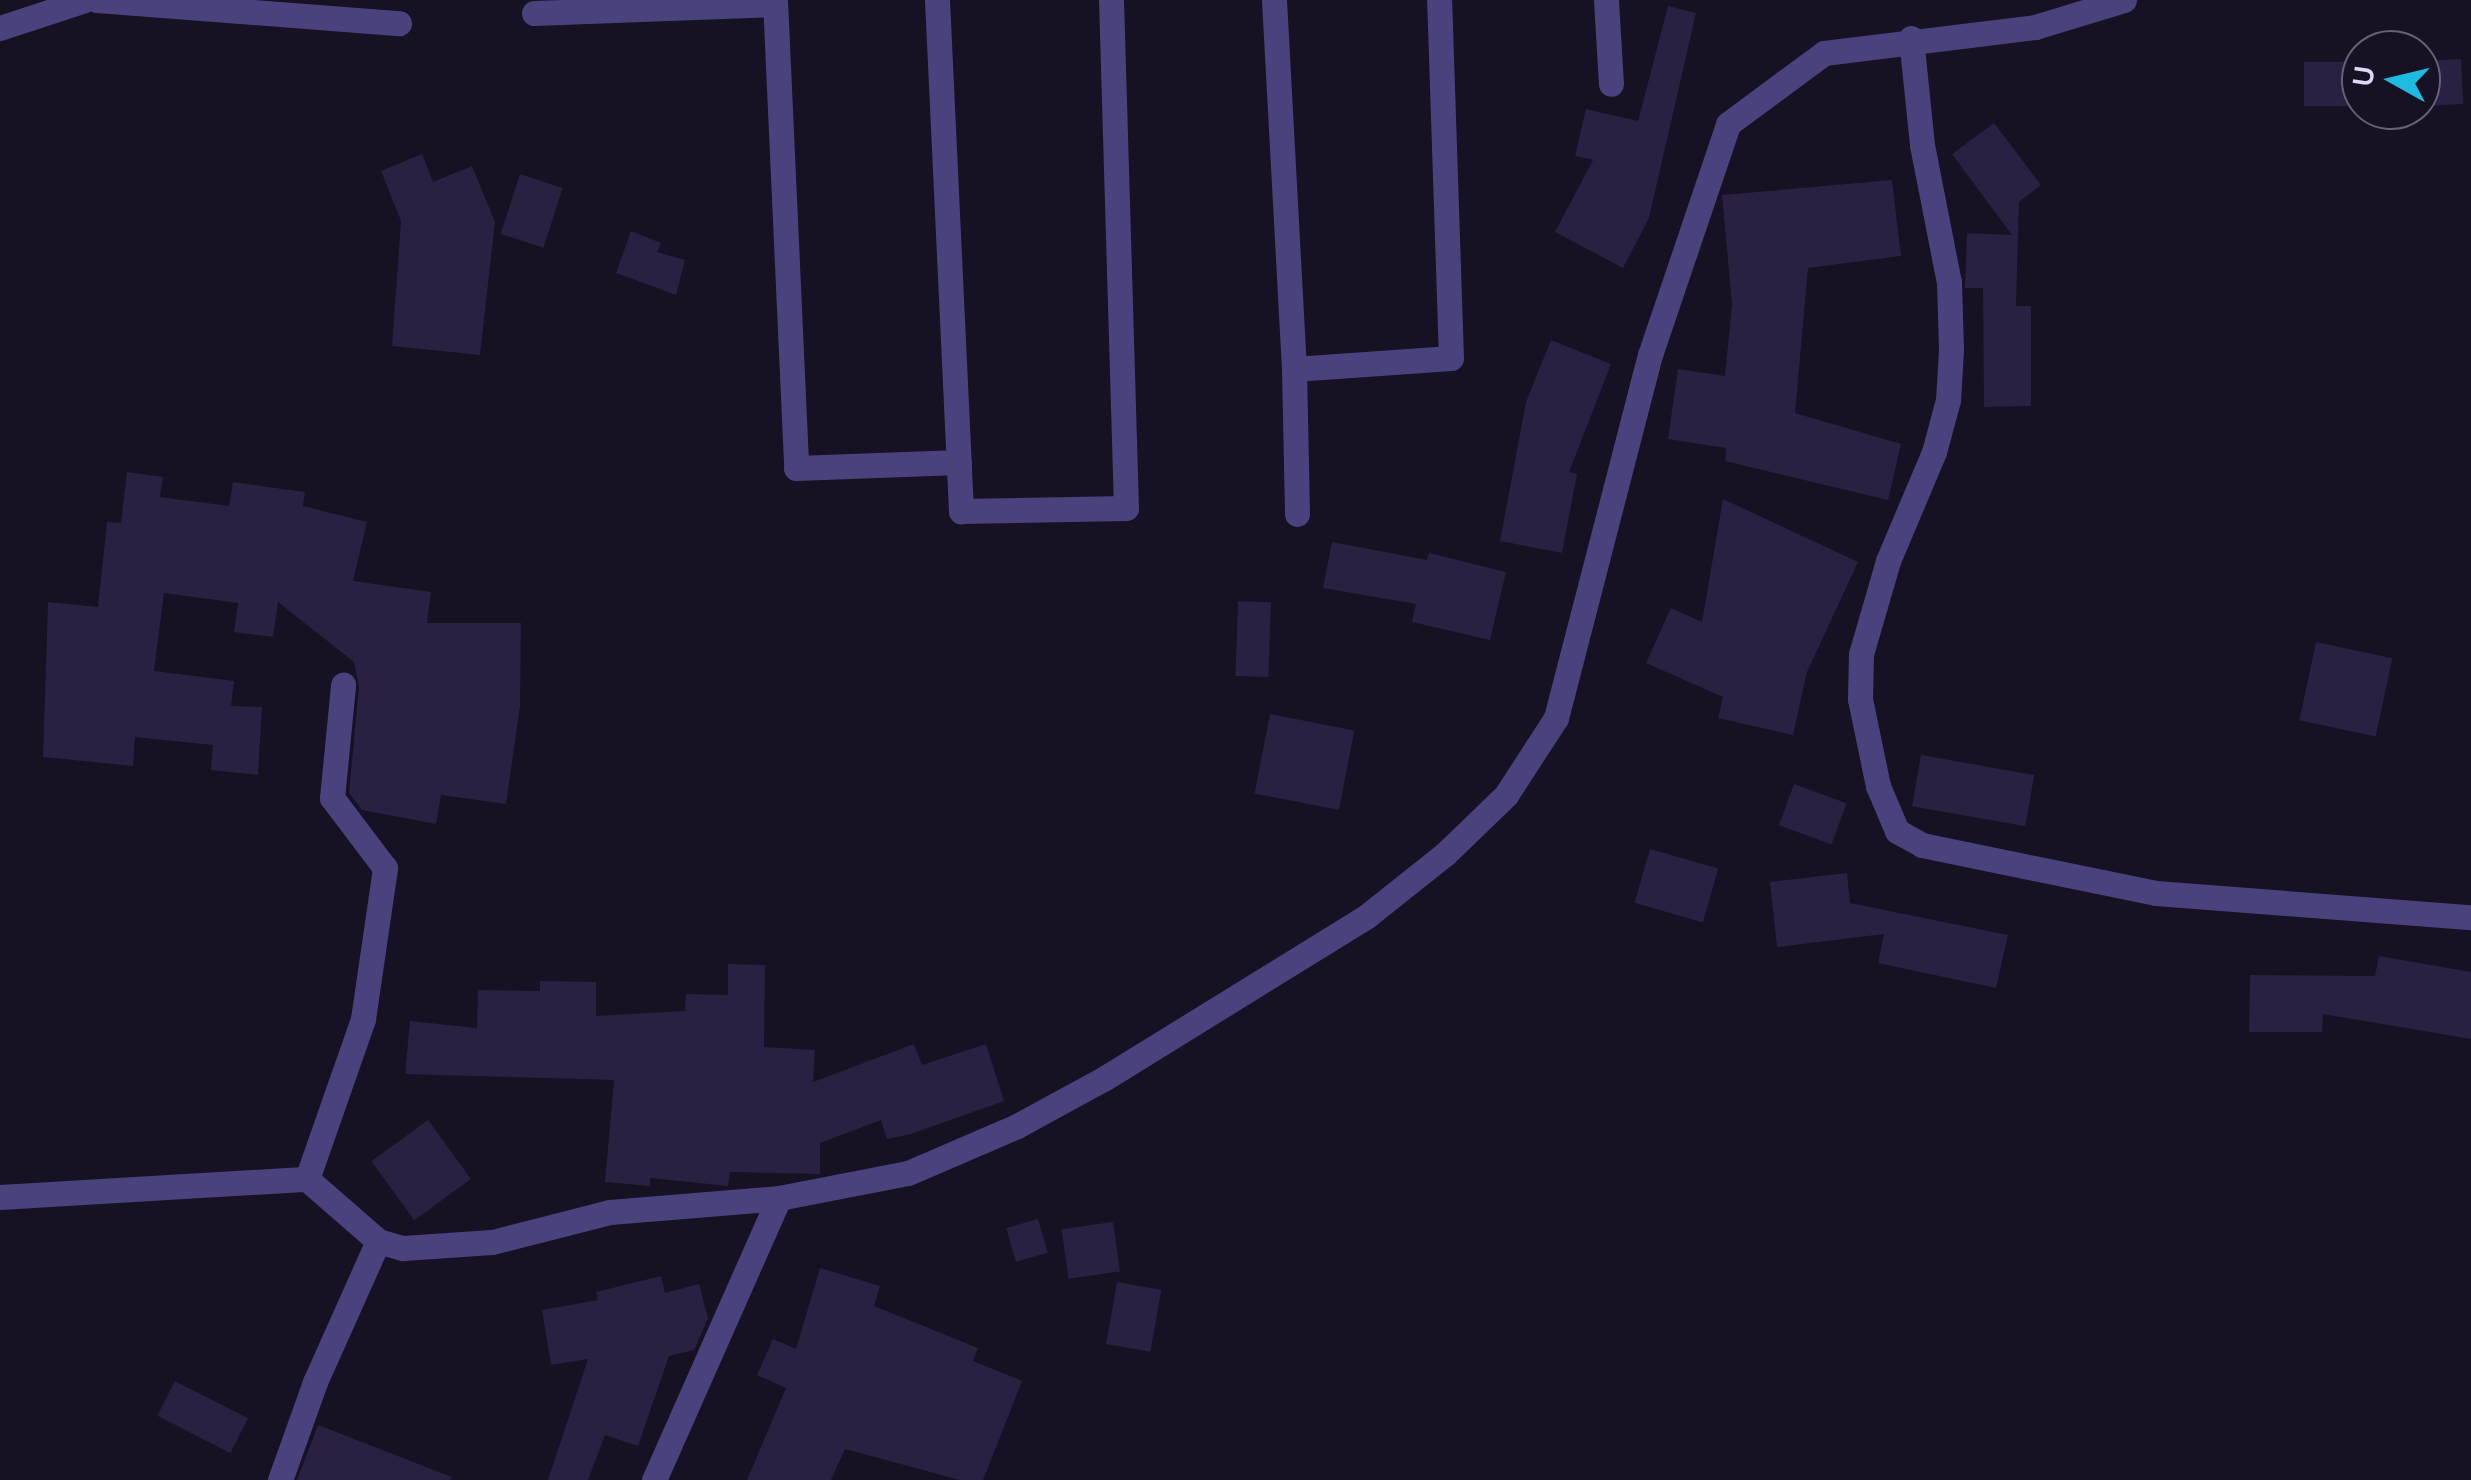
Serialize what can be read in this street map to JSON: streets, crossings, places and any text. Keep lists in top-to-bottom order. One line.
{"north":"left"}
